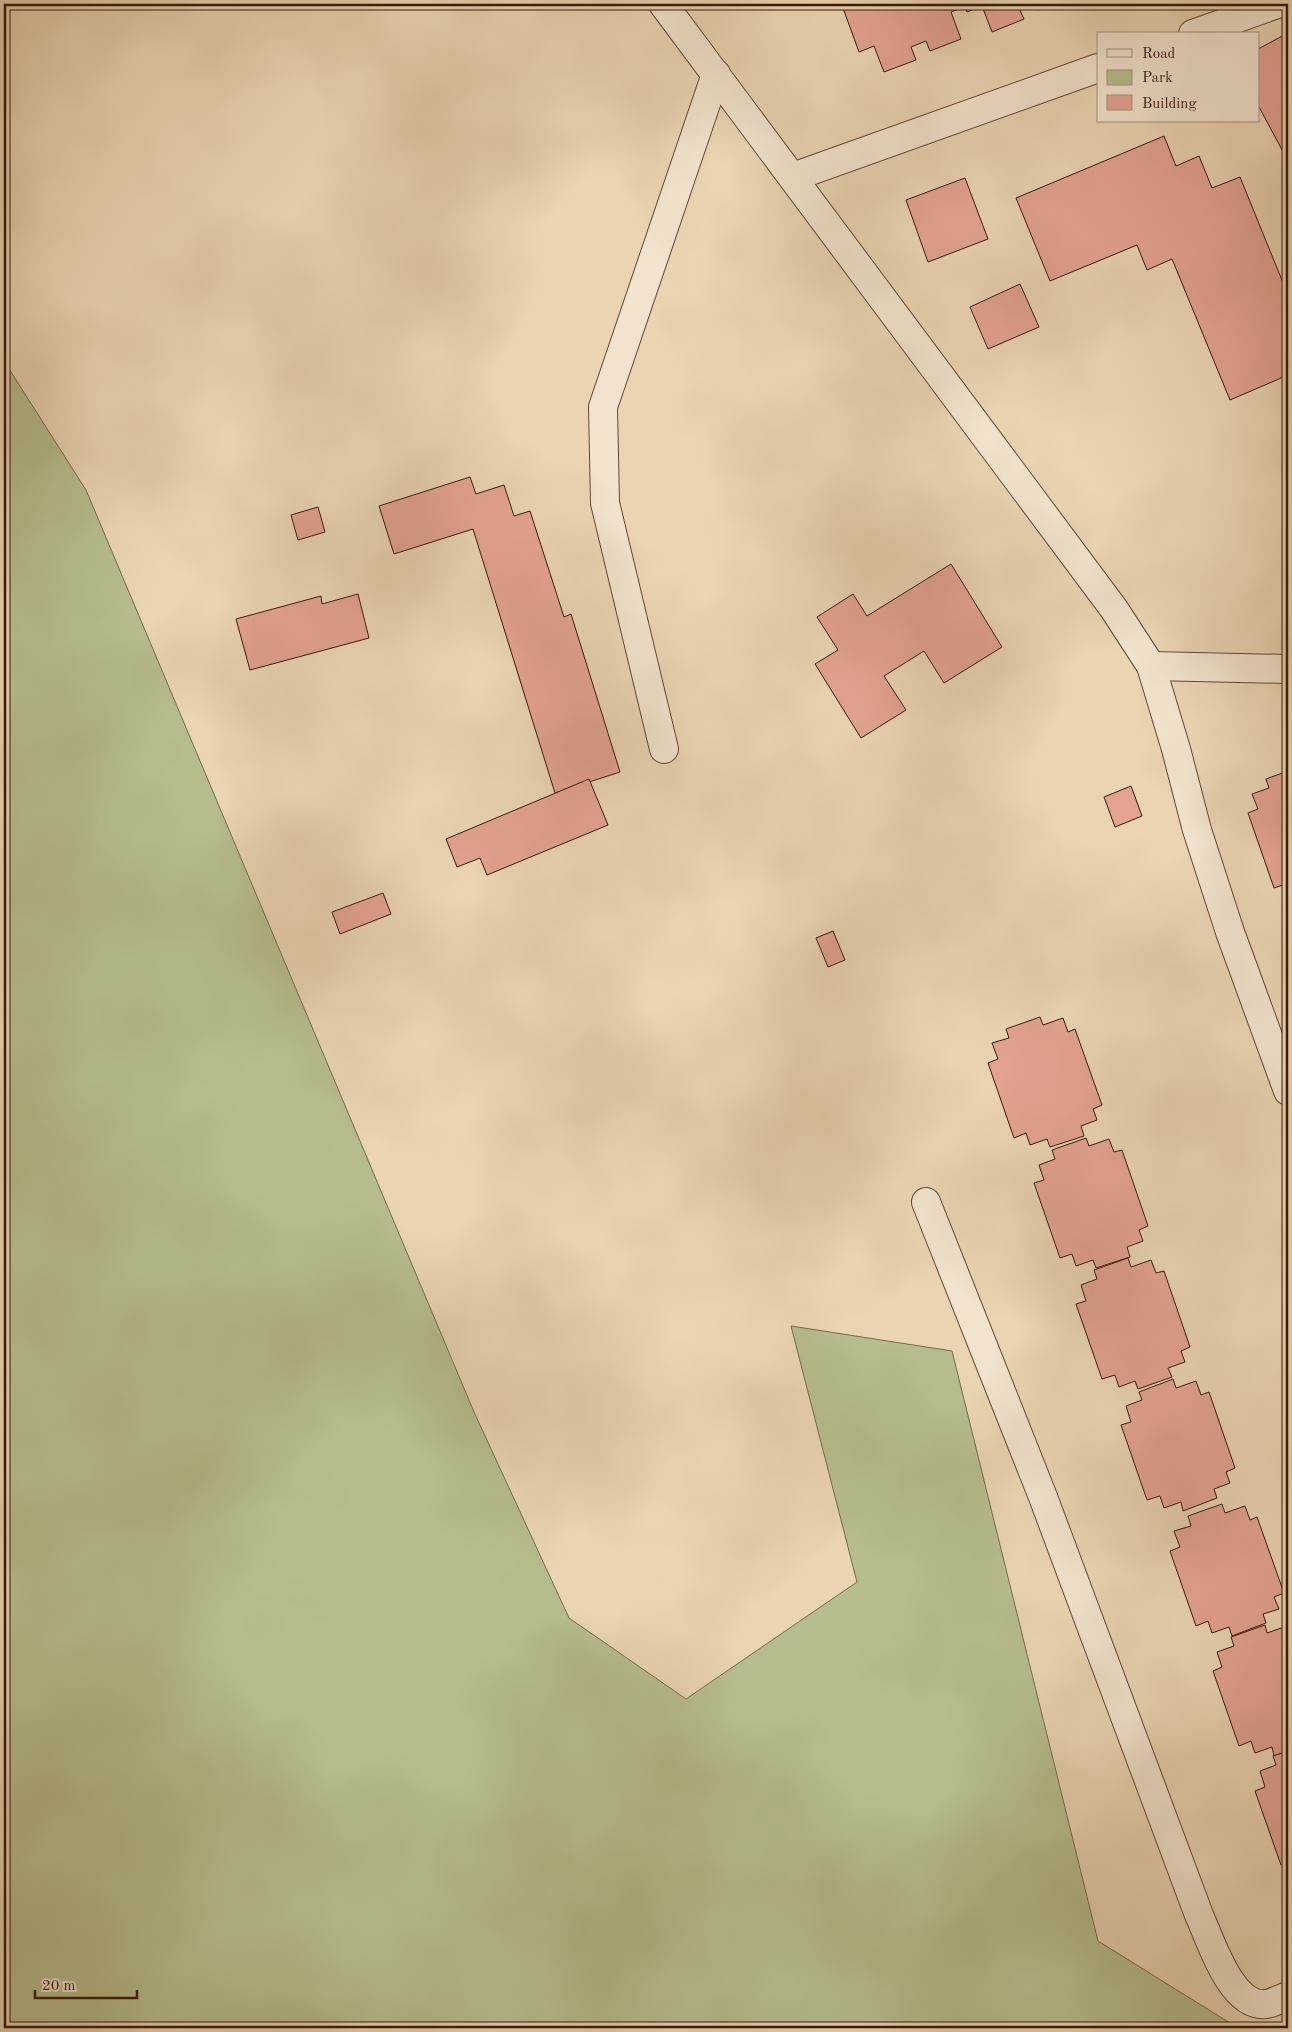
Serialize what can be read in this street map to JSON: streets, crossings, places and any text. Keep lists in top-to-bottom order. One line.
{"legend":["Road","Park","Building"],"scale_bar":"20 m"}
